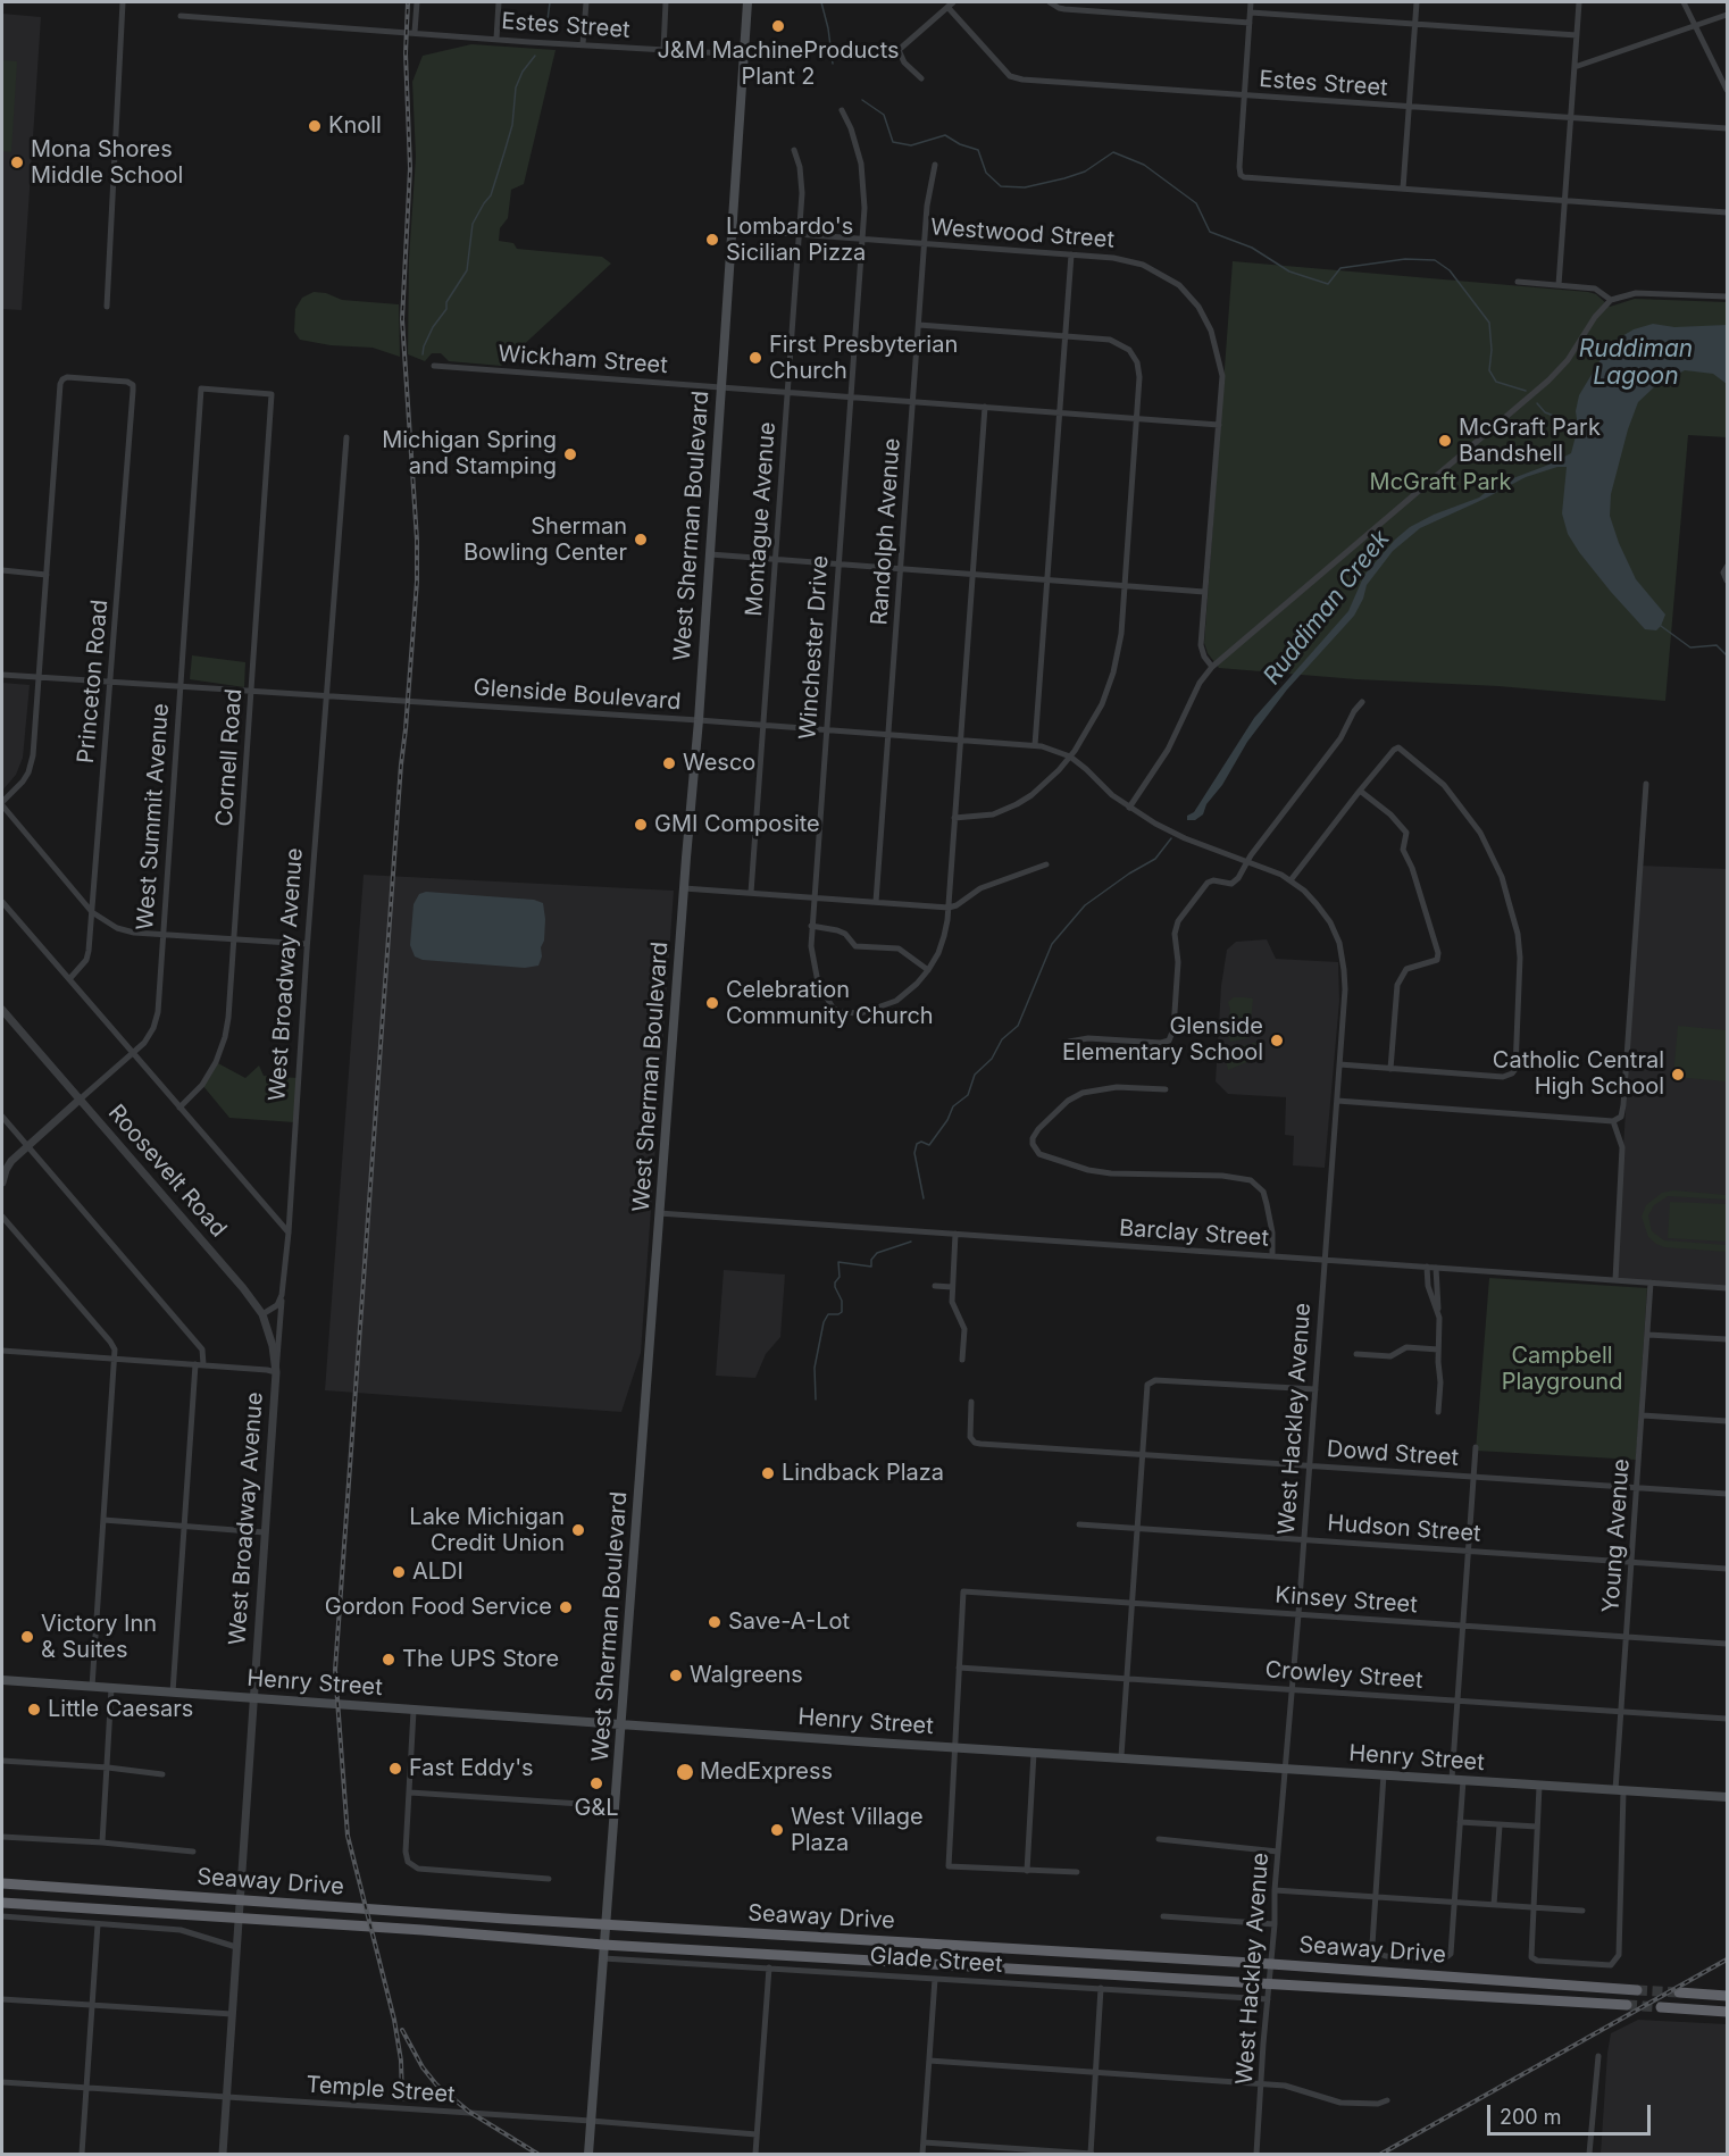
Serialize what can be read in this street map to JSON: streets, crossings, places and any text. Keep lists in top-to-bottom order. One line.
{"streets":{"highway":["Seaway Drive"],"main road":["West Sherman Boulevard","Henry Street"],"street":["Estes Street","Westwood Street","Wickham Street","Montague Avenue","Randolph Avenue","Winchester Drive","Princeton Road","Glenside Boulevard","Cornell Road","West Summit Avenue","West Broadway Avenue","Roosevelt Road","Barclay Street","West Hackley Avenue","Dowd Street","Hudson Street","Young Avenue","Kinsey Street","Crowley Street","Glade Street","Temple Street"]},"crossings":[["Estes Street","West Sherman Boulevard"],["Westwood Street","Wickham Street"],["Westwood Street","Montague Avenue"],["Westwood Street","Randolph Avenue"],["Westwood Street","Winchester Drive"],["Wickham Street","Montague Avenue"],["Wickham Street","West Sherman Boulevard"],["Wickham Street","Randolph Avenue"],["Wickham Street","Winchester Drive"],["Montague Avenue","Glenside Boulevard"],["West Sherman Boulevard","Glenside Boulevard"],["West Sherman Boulevard","Barclay Street"],["West Sherman Boulevard","Henry Street"],["West Sherman Boulevard","Seaway Drive"],["West Sherman Boulevard","Glade Street"],["West Sherman Boulevard","Temple Street"],["Randolph Avenue","Glenside Boulevard"],["Winchester Drive","Glenside Boulevard"],["Princeton Road","Glenside Boulevard"],["Glenside Boulevard","Cornell Road"],["Glenside Boulevard","West Summit Avenue"],["Glenside Boulevard","West Broadway Avenue"],["Glenside Boulevard","West Hackley Avenue"],["Cornell Road","West Summit Avenue"],["West Summit Avenue","Roosevelt Road"],["West Broadway Avenue","Roosevelt Road"],["West Broadway Avenue","Henry Street"],["West Broadway Avenue","Temple Street"],["Barclay Street","West Hackley Avenue"],["Barclay Street","Young Avenue"],["West Hackley Avenue","Dowd Street"],["West Hackley Avenue","Hudson Street"],["West Hackley Avenue","Kinsey Street"],["West Hackley Avenue","Crowley Street"],["West Hackley Avenue","Henry Street"],["West Hackley Avenue","Seaway Drive"],["West Hackley Avenue","Glade Street"],["Dowd Street","Young Avenue"],["Hudson Street","Young Avenue"],["Young Avenue","Kinsey Street"],["Young Avenue","Crowley Street"],["Young Avenue","Henry Street"],["Kinsey Street","Crowley Street"]],"water":["Ruddiman Lagoon","Ruddiman Creek"],"parks":["McGraft Park","Campbell Playground"],"places":["J&M MachineProducts Plant 2","Knoll","Mona Shores Middle School","Lombardo's Sicilian Pizza","First Presbyterian Church","McGraft Park Bandshell","Michigan Spring and Stamping","Sherman Bowling Center","Wesco","GMI Composite","Celebration Community Church","Glenside Elementary School","Catholic Central High School","Lindback Plaza","Lake Michigan Credit Union","ALDI","Gordon Food Service","Save-A-Lot","Victory Inn & Suites","The UPS Store","Walgreens","Little Caesars","Fast Eddy's","MedExpress","G&L","West Village Plaza"],"scale_bar":"200 m"}
